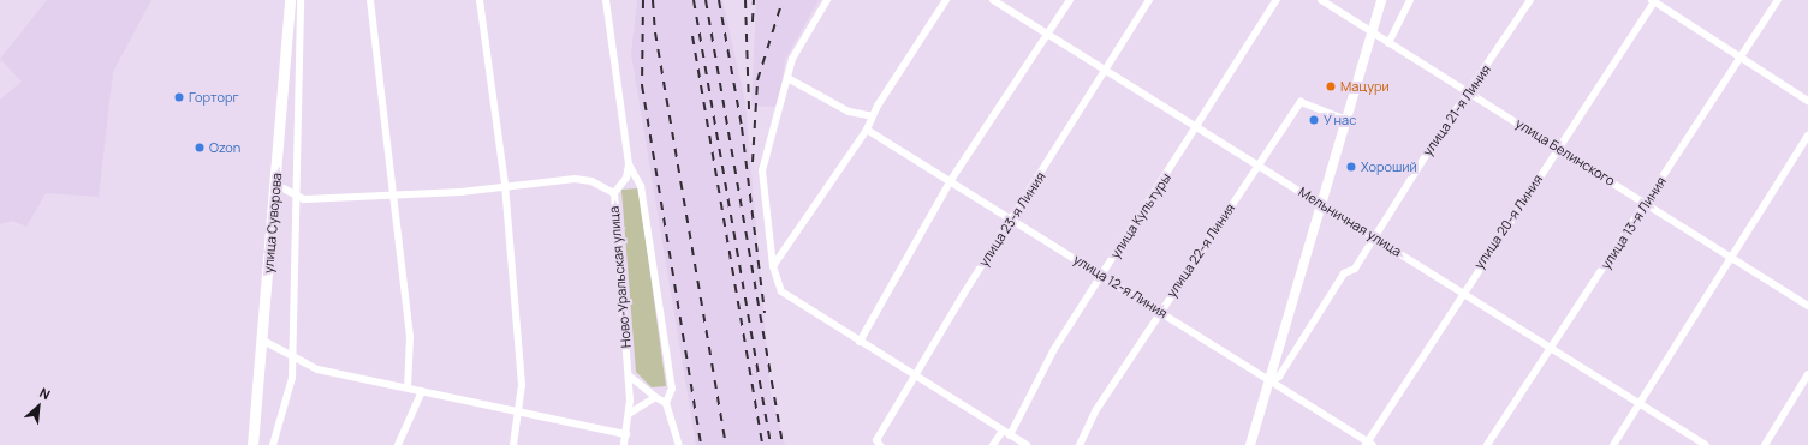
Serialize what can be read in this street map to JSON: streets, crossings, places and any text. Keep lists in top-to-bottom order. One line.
{"streets":{"main road":["улица 21-я Линия","улица Суворова"],"street":["улица Белинского","улица Культуры","улица 23-я Линия","Мельничная улица","улица 20-я Линия","улица 13-я Линия","улица 22-я Линия","Ново-Уральская улица","улица 12-я Линия"]},"crossings":[["улица 21-я Линия","улица Белинского"],["улица 21-я Линия","Мельничная улица"],["улица 21-я Линия","улица 12-я Линия"],["улица Белинского","улица 20-я Линия"],["улица Белинского","улица 13-я Линия"],["улица Культуры","Мельничная улица"],["улица Культуры","улица 12-я Линия"],["улица 23-я Линия","Мельничная улица"],["улица 23-я Линия","улица 12-я Линия"],["Мельничная улица","улица 20-я Линия"],["Мельничная улица","улица 13-я Линия"],["Мельничная улица","улица 22-я Линия"],["улица 20-я Линия","улица 12-я Линия"],["улица 22-я Линия","улица 12-я Линия"]],"places":["Мацури","Горторг","У нас","Ozon","Хороший"],"north":"top right"}
